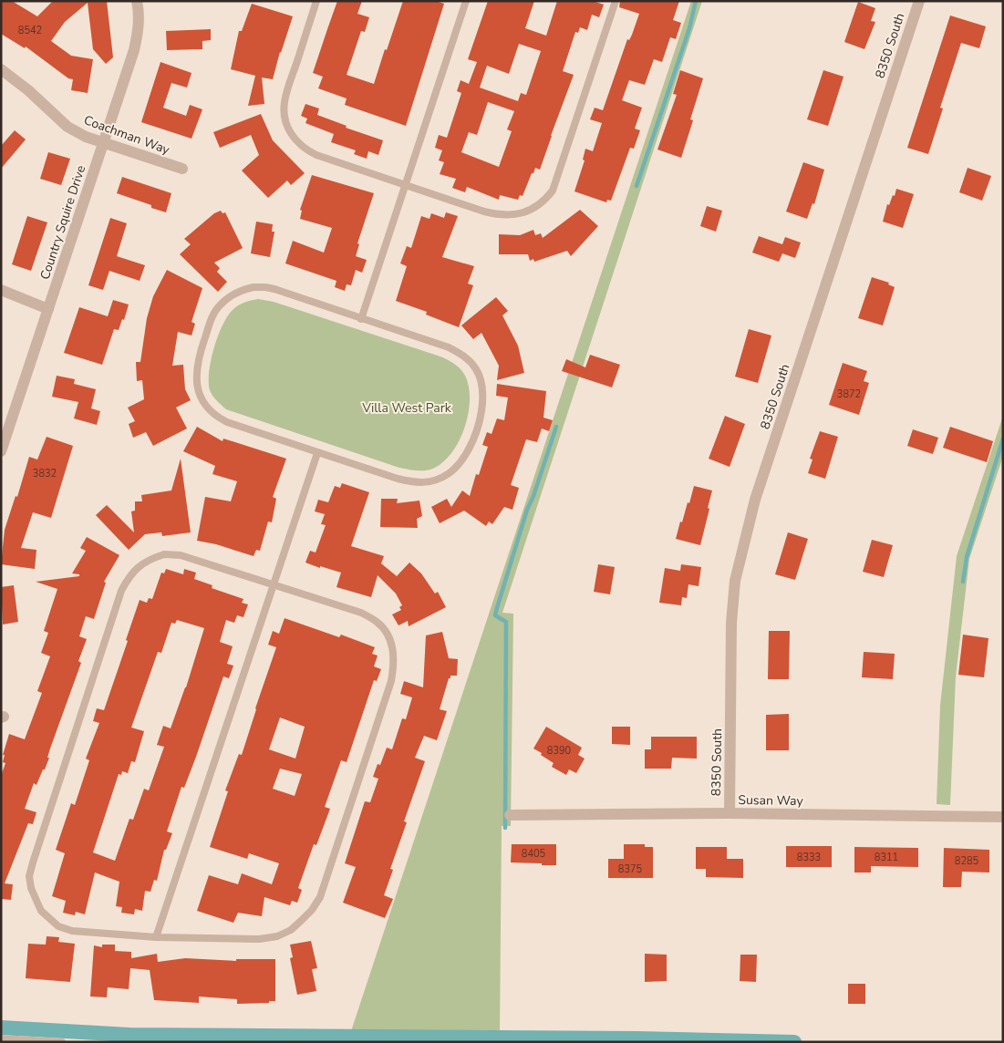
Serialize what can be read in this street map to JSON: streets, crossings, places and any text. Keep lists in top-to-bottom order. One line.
{"streets":{"street":["8350 South","Coachman Way","Country Squire Drive","Susan Way"]},"crossings":[["8350 South","Susan Way"],["Coachman Way","Country Squire Drive"]],"parks":["Villa West Park"],"house_numbers":["8542","3872","3832","8390","8405","8333","8311","8285","8375"]}
